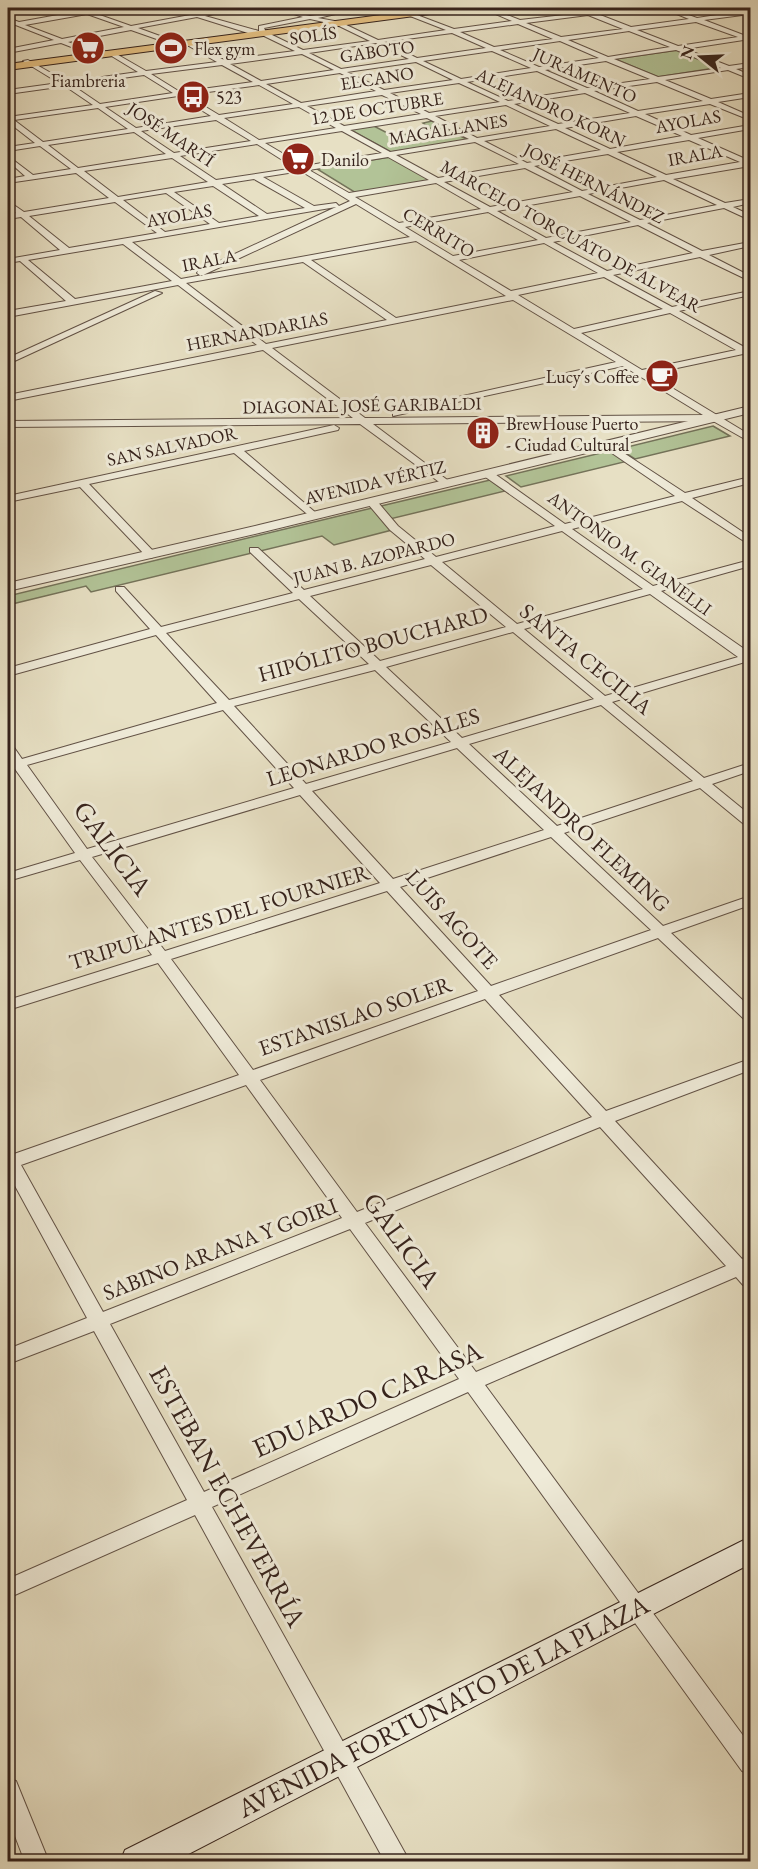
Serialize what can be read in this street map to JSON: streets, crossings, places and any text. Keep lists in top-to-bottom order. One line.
{"streets":{"main road":["AVENIDA FORTUNATO DE LA PLAZA"],"street":["SOLÍS","GABOTO","JURAMENTO","ELCANO","ALEJANDRO KORN","12 DE OCTUBRE","AYOLAS","MAGALLANES","JOSÉ MARTÍ","IRALA","JOSÉ HERNÁNDEZ","CERRITO","MARCELO TORCUATO DE ALVEAR","HERNANDARIAS","DIAGONAL JOSÉ GARIBALDI","SAN SALVADOR","AVENIDA VÉRTIZ","ANTONIO M. GIANELLI","JUAN B. AZOPARDO","HIPÓLITO BOUCHARD","SANTA CECILIA","LEONARDO ROSALES","ALEJANDRO FLEMING","GALICIA","TRIPULANTES DEL FOURNIER","LUIS AGOTE","ESTANISLAO SOLER","SABINO ARANA Y GOIRI","EDUARDO CARASA","ESTEBAN ECHEVERRÍA"]},"crossings":[["SOLÍS","JURAMENTO"],["SOLÍS","ALEJANDRO KORN"],["SOLÍS","JOSÉ MARTÍ"],["SOLÍS","JOSÉ HERNÁNDEZ"],["SOLÍS","CERRITO"],["SOLÍS","MARCELO TORCUATO DE ALVEAR"],["GABOTO","JURAMENTO"],["GABOTO","ALEJANDRO KORN"],["GABOTO","JOSÉ MARTÍ"],["GABOTO","JOSÉ HERNÁNDEZ"],["GABOTO","CERRITO"],["GABOTO","MARCELO TORCUATO DE ALVEAR"],["JURAMENTO","ELCANO"],["JURAMENTO","12 DE OCTUBRE"],["JURAMENTO","AYOLAS"],["JURAMENTO","MAGALLANES"],["JURAMENTO","IRALA"],["ELCANO","ALEJANDRO KORN"],["ELCANO","JOSÉ MARTÍ"],["ELCANO","JOSÉ HERNÁNDEZ"],["ELCANO","CERRITO"],["ELCANO","MARCELO TORCUATO DE ALVEAR"],["ALEJANDRO KORN","12 DE OCTUBRE"],["ALEJANDRO KORN","AYOLAS"],["ALEJANDRO KORN","MAGALLANES"],["ALEJANDRO KORN","IRALA"],["12 DE OCTUBRE","JOSÉ MARTÍ"],["12 DE OCTUBRE","JOSÉ HERNÁNDEZ"],["12 DE OCTUBRE","CERRITO"],["12 DE OCTUBRE","MARCELO TORCUATO DE ALVEAR"],["AYOLAS","JOSÉ MARTÍ"],["AYOLAS","JOSÉ HERNÁNDEZ"],["AYOLAS","CERRITO"],["AYOLAS","MARCELO TORCUATO DE ALVEAR"],["MAGALLANES","JOSÉ MARTÍ"],["MAGALLANES","JOSÉ HERNÁNDEZ"],["MAGALLANES","CERRITO"],["MAGALLANES","MARCELO TORCUATO DE ALVEAR"],["IRALA","JOSÉ HERNÁNDEZ"],["IRALA","CERRITO"],["IRALA","MARCELO TORCUATO DE ALVEAR"],["JOSÉ HERNÁNDEZ","HERNANDARIAS"],["CERRITO","HERNANDARIAS"],["CERRITO","DIAGONAL JOSÉ GARIBALDI"],["CERRITO","SAN SALVADOR"],["CERRITO","AVENIDA VÉRTIZ"],["MARCELO TORCUATO DE ALVEAR","HERNANDARIAS"],["DIAGONAL JOSÉ GARIBALDI","SAN SALVADOR"],["DIAGONAL JOSÉ GARIBALDI","AVENIDA VÉRTIZ"],["AVENIDA VÉRTIZ","ANTONIO M. GIANELLI"],["AVENIDA VÉRTIZ","SANTA CECILIA"],["ANTONIO M. GIANELLI","JUAN B. AZOPARDO"],["ANTONIO M. GIANELLI","HIPÓLITO BOUCHARD"],["ANTONIO M. GIANELLI","LEONARDO ROSALES"],["JUAN B. AZOPARDO","SANTA CECILIA"],["JUAN B. AZOPARDO","ALEJANDRO FLEMING"],["JUAN B. AZOPARDO","LUIS AGOTE"],["HIPÓLITO BOUCHARD","SANTA CECILIA"],["HIPÓLITO BOUCHARD","ALEJANDRO FLEMING"],["HIPÓLITO BOUCHARD","GALICIA"],["HIPÓLITO BOUCHARD","LUIS AGOTE"],["SANTA CECILIA","LEONARDO ROSALES"],["SANTA CECILIA","TRIPULANTES DEL FOURNIER"],["LEONARDO ROSALES","ALEJANDRO FLEMING"],["LEONARDO ROSALES","GALICIA"],["LEONARDO ROSALES","LUIS AGOTE"],["ALEJANDRO FLEMING","TRIPULANTES DEL FOURNIER"],["ALEJANDRO FLEMING","ESTANISLAO SOLER"],["GALICIA","TRIPULANTES DEL FOURNIER"],["GALICIA","ESTANISLAO SOLER"],["GALICIA","SABINO ARANA Y GOIRI"],["GALICIA","EDUARDO CARASA"],["GALICIA","AVENIDA FORTUNATO DE LA PLAZA"],["TRIPULANTES DEL FOURNIER","LUIS AGOTE"],["LUIS AGOTE","ESTANISLAO SOLER"],["LUIS AGOTE","SABINO ARANA Y GOIRI"],["LUIS AGOTE","EDUARDO CARASA"],["ESTANISLAO SOLER","ESTEBAN ECHEVERRÍA"],["SABINO ARANA Y GOIRI","ESTEBAN ECHEVERRÍA"],["EDUARDO CARASA","ESTEBAN ECHEVERRÍA"],["ESTEBAN ECHEVERRÍA","AVENIDA FORTUNATO DE LA PLAZA"]],"places":{"supermarket":["Fiambreria","Danilo"],"sports":["Flex gym"],"bus stop":["523"],"cafe":["Lucy´s Coffee"],"building":["BrewHouse Puerto - Ciudad Cultural"]},"north":"left"}
